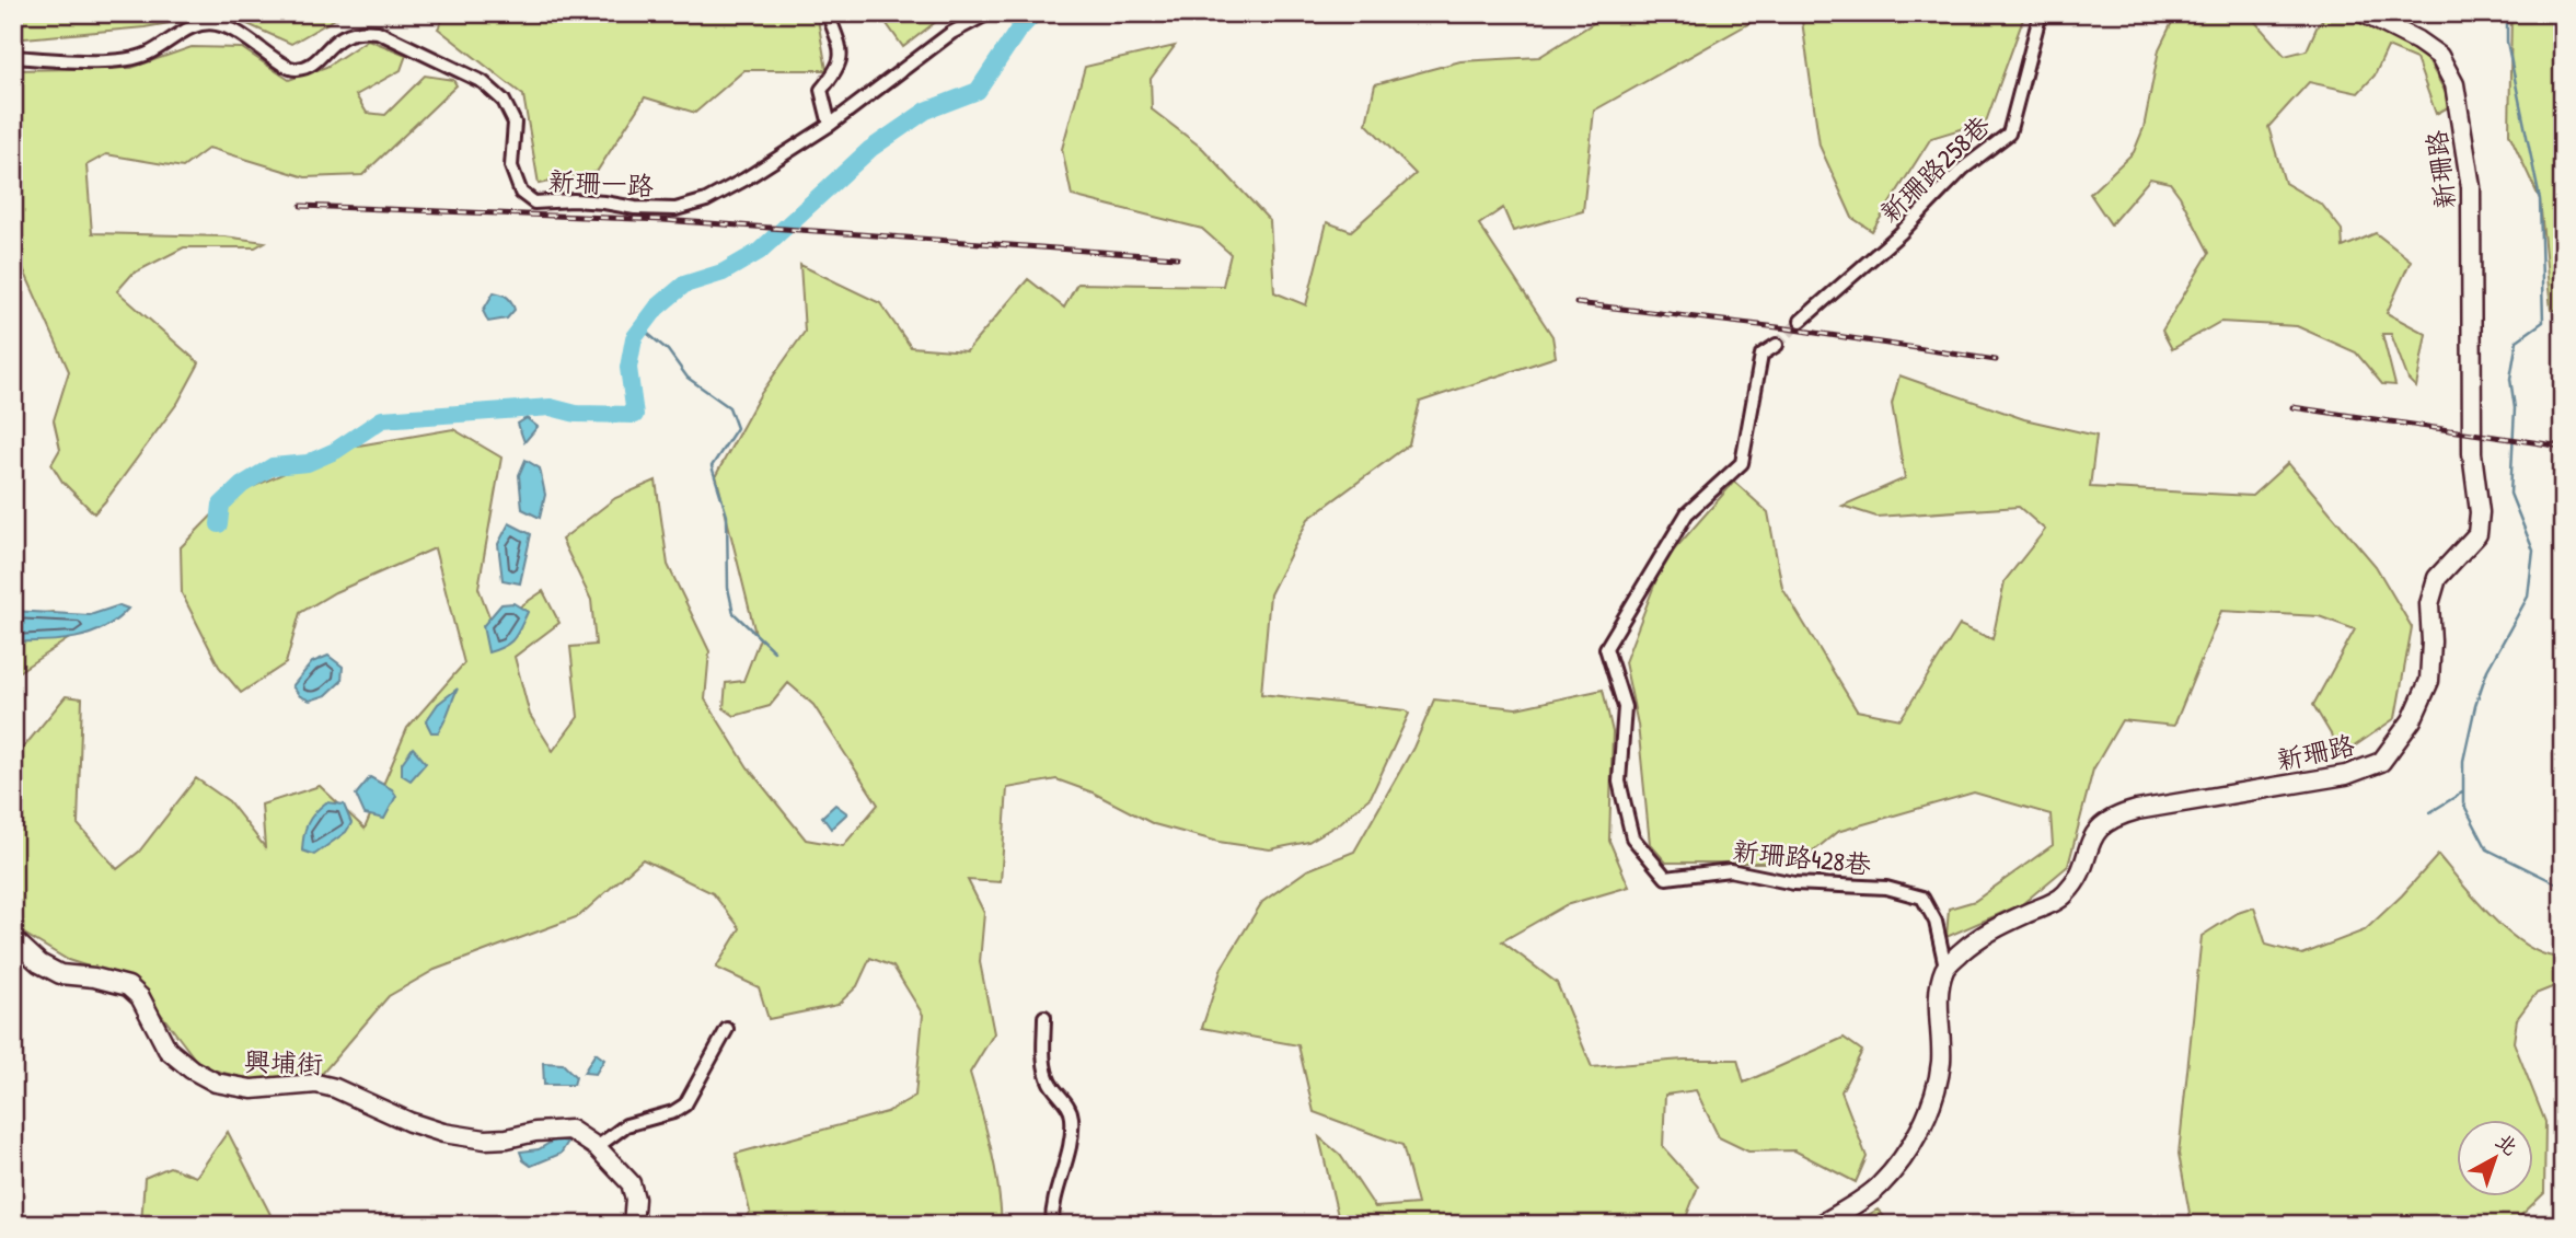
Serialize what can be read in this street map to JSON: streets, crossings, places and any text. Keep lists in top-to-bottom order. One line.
{"streets":{"street":["新珊路258巷","新珊路","新珊一路","新珊路428巷","興埔街"]},"crossings":[["新珊路","新珊路428巷"]],"north":"top right"}
